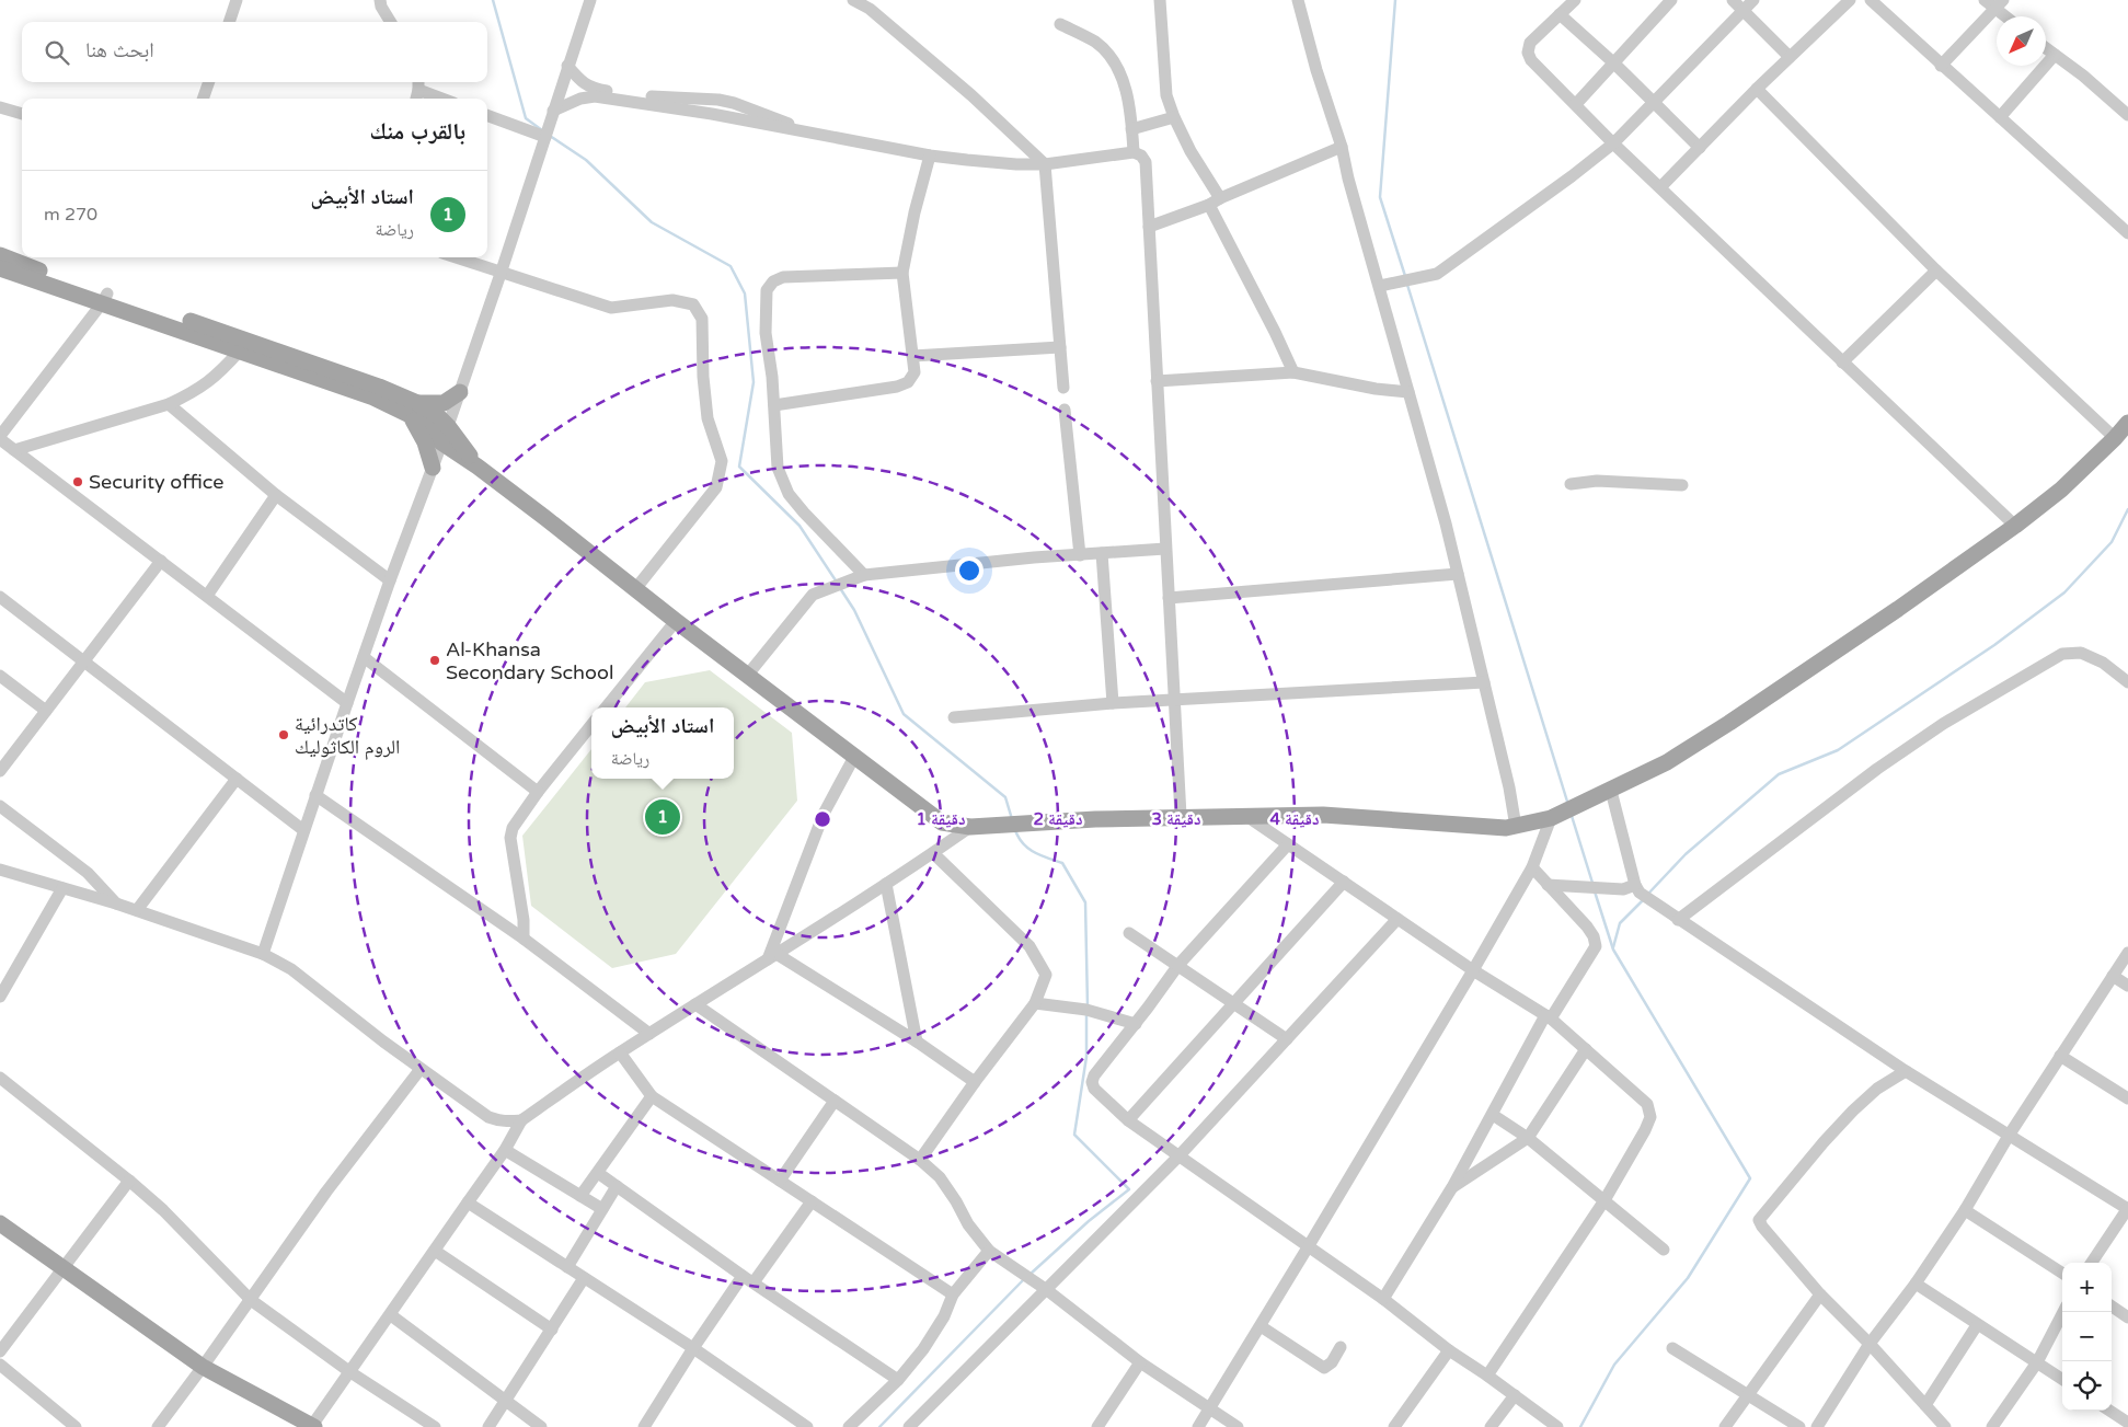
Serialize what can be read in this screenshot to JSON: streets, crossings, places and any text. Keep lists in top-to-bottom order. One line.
{"places":["Security office","Al-Khansa Secondary School","كاتدرائية الروم الكاثوليك"],"north":"bottom left","page":{"search":"ابحث هنا","heading":"بالقرب منك","list":[{"mark":"1","name":"استاد الأبيض","note":"رياضة","value":"270 m"}],"popup":["استاد الأبيض","رياضة"],"pins":"1","map_buttons":["+","−"]},"rings":["1 دقيقة","2 دقيقة","3 دقيقة","4 دقيقة"]}
